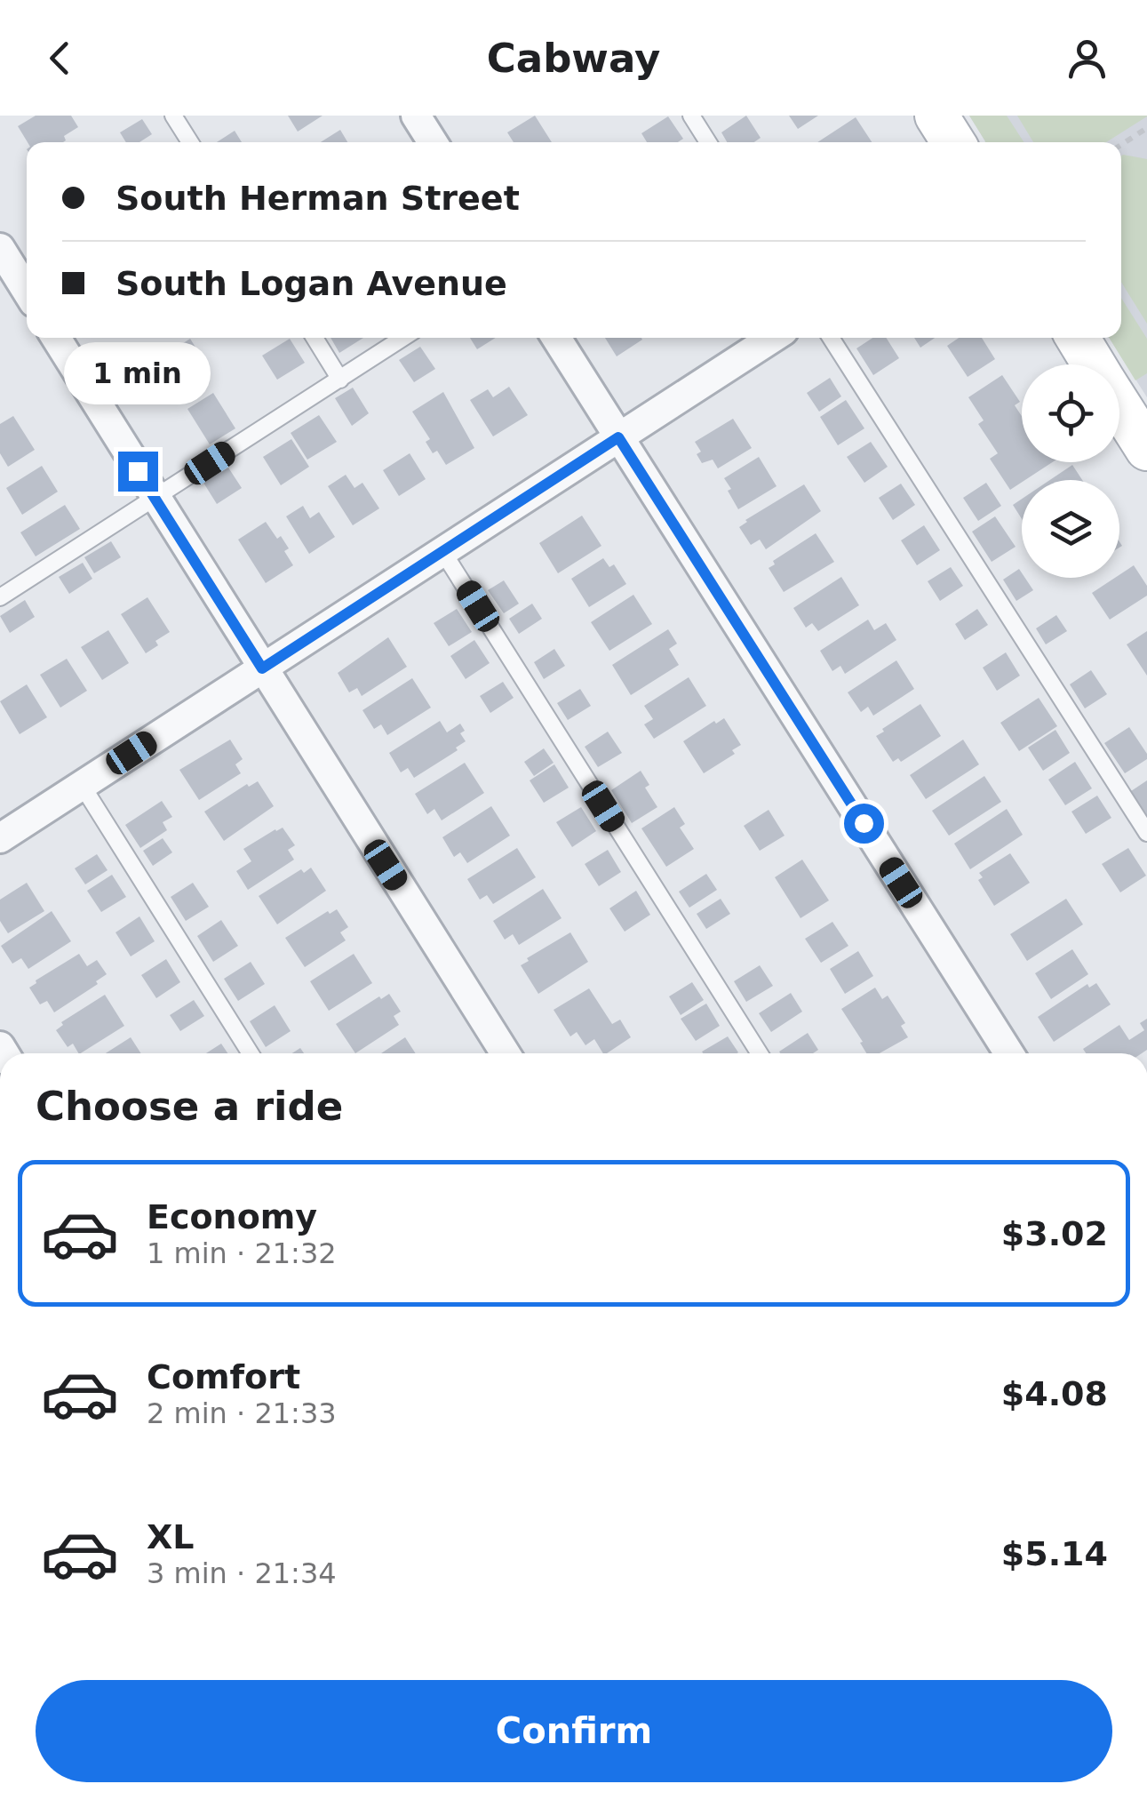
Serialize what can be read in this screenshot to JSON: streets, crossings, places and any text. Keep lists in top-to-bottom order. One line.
{"page":{"header":"Cabway","banner":["South Herman Street","South Logan Avenue"],"bubble":"1 min","heading":"Choose a ride","list":[{"name":"Economy","note":"1 min · 21:32","value":"$3.02"},{"name":"Comfort","note":"2 min · 21:33","value":"$4.08"},{"name":"XL","note":"3 min · 21:34","value":"$5.14"}],"buttons":"Confirm"}}
